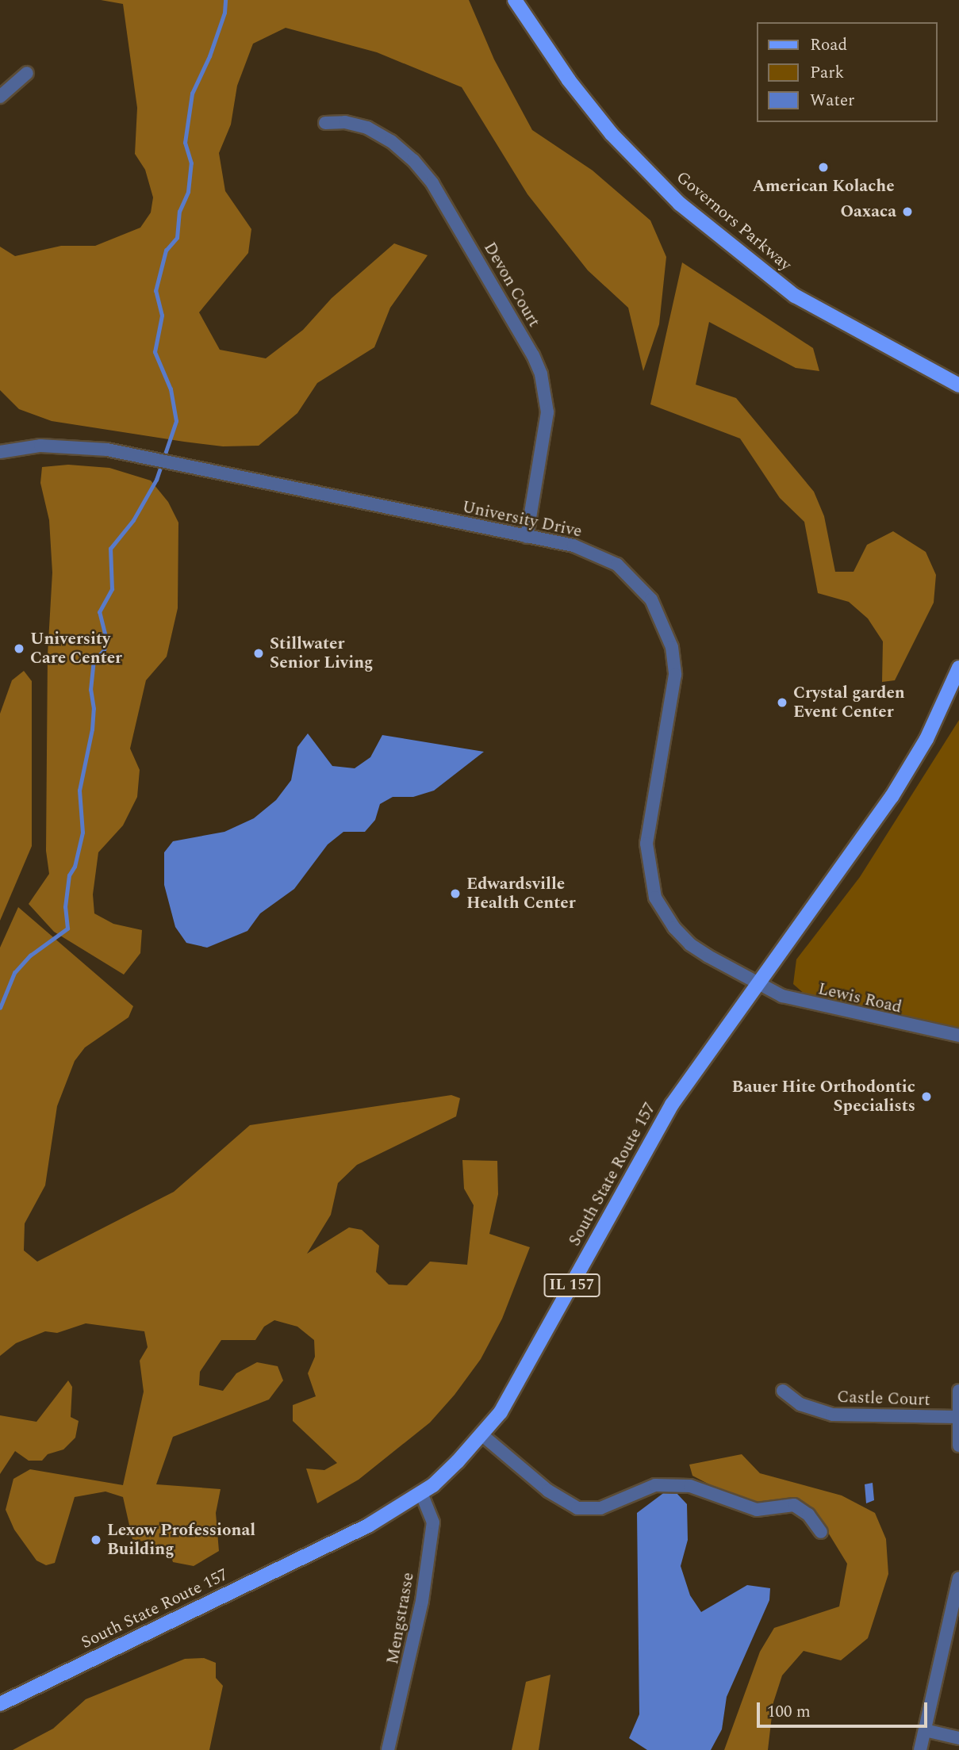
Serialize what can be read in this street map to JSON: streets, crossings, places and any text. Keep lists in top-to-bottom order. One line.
{"streets":{"main road":["Governors Parkway","South State Route 157","IL 157"],"street":["Devon Court","University Drive","Lewis Road","Castle Court","Mengstrasse"]},"crossings":[["Devon Court","University Drive"],["University Drive","Lewis Road"],["University Drive","South State Route 157"],["Lewis Road","South State Route 157"],["South State Route 157","Mengstrasse"]],"places":["American Kolache","Oaxaca","University Care Center","Stillwater Senior Living","Crystal garden Event Center","Edwardsville Health Center","Bauer Hite Orthodontic Specialists","Lexow Professional Building"],"legend":["Road","Park","Water"],"scale_bar":"100 m"}
